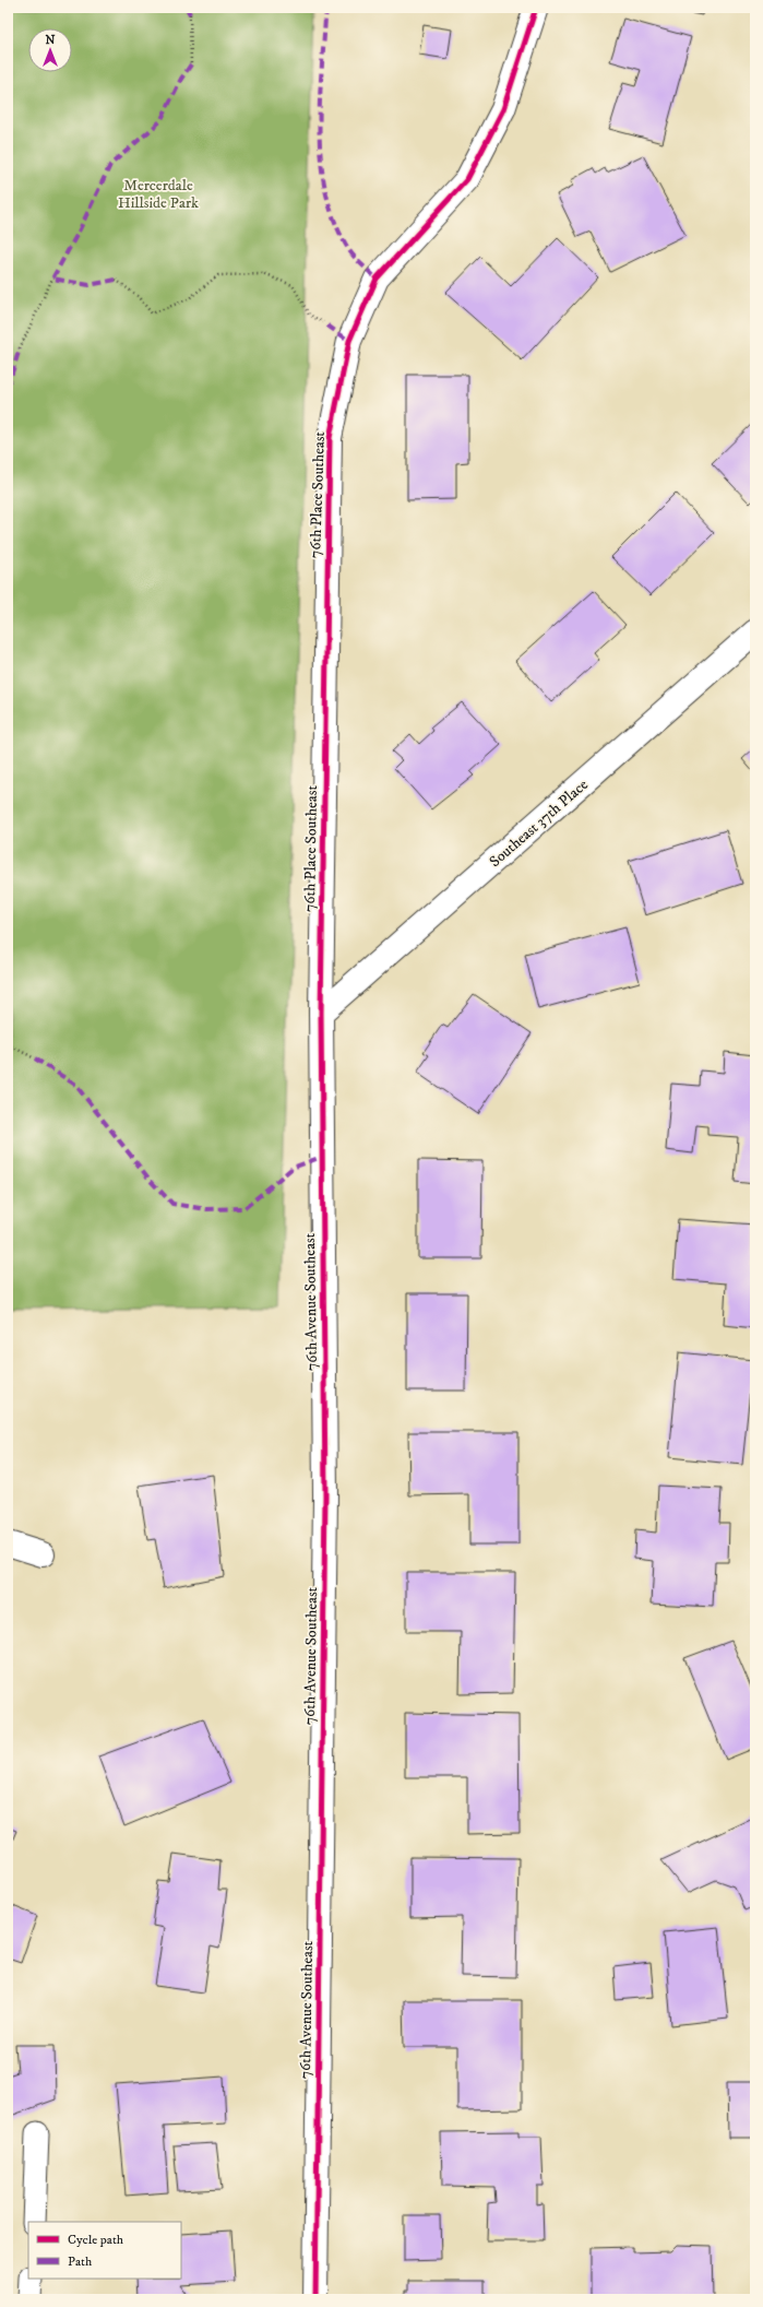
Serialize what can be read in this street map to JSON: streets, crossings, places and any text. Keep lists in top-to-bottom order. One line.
{"streets":{"street":["76th Place Southeast","Southeast 37th Place","76th Avenue Southeast"]},"crossings":[["76th Place Southeast","Southeast 37th Place"],["76th Place Southeast","76th Avenue Southeast"],["Southeast 37th Place","76th Avenue Southeast"]],"parks":["Mercerdale Hillside Park"],"legend":["Cycle path","Path"],"north":"top"}
